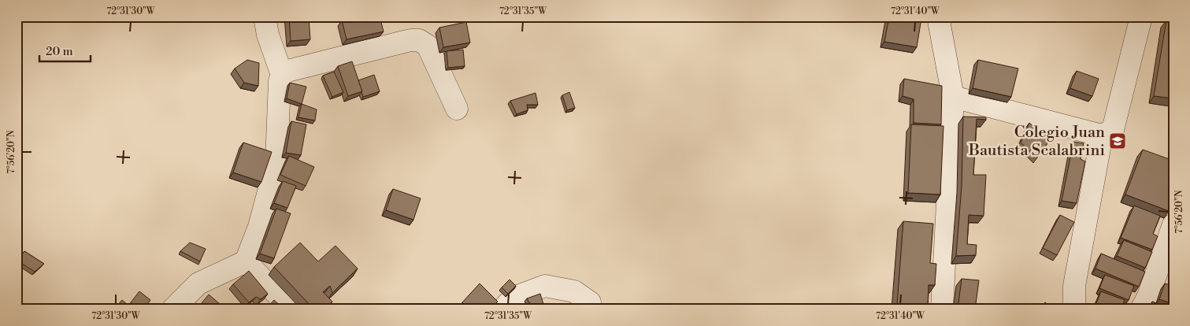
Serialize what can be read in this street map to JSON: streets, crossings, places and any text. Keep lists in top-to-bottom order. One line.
{"places":{"school or university":["Colegio Juan Bautista Scalabrini"]},"scale_bar":"20 m","coordinates":["72°31'30\"W","72°31'35\"W","72°31'40\"W","7°56'20\"N"]}
